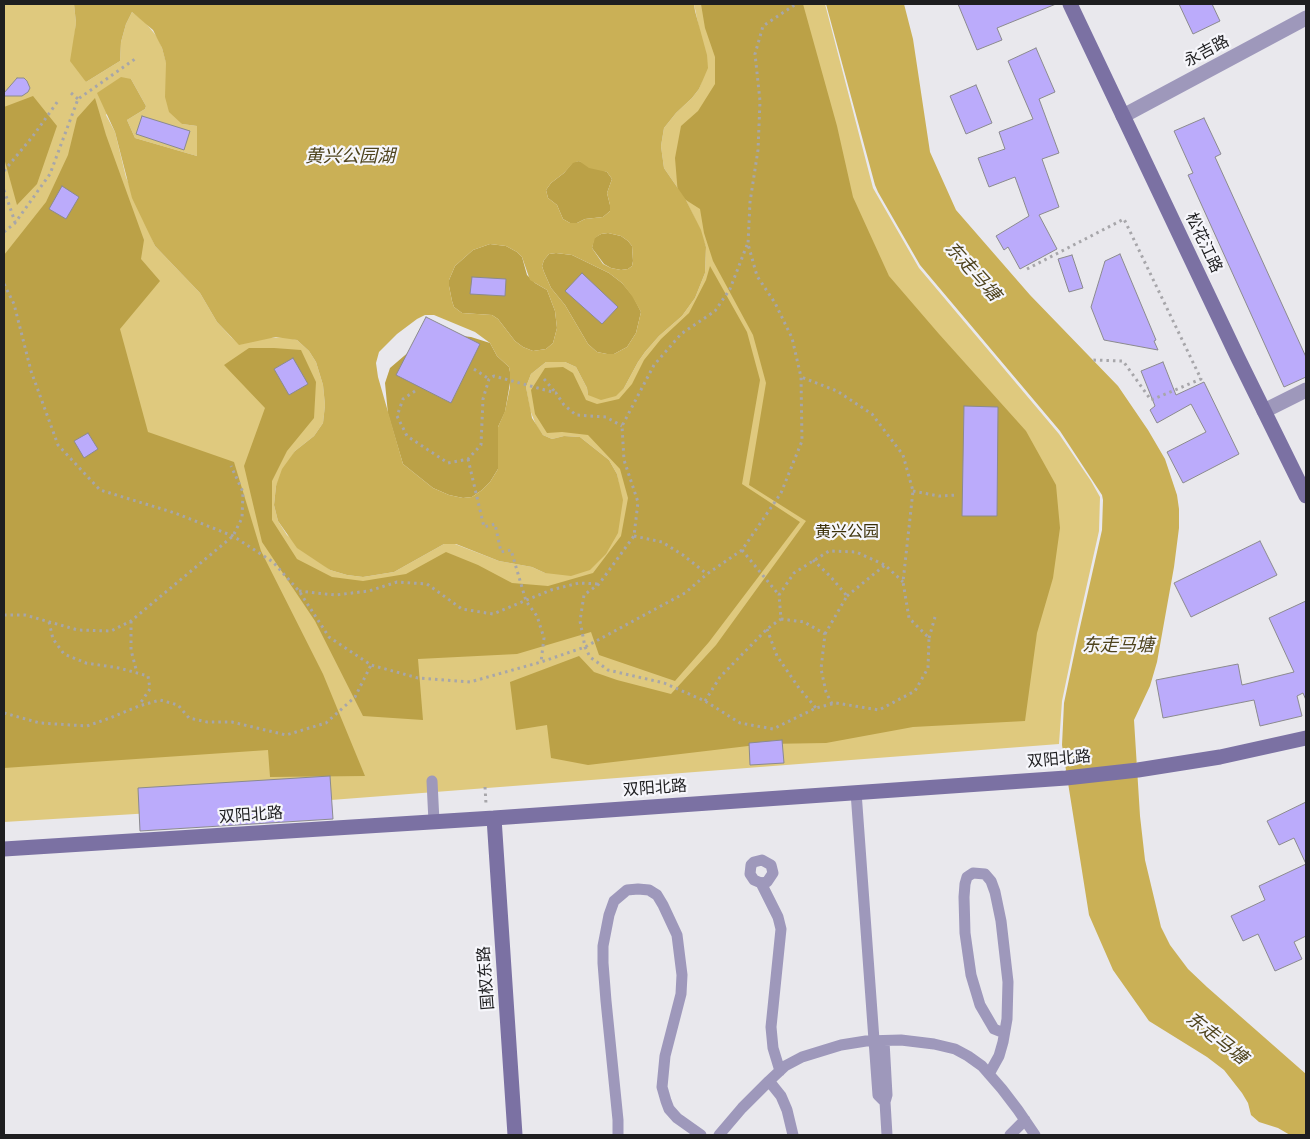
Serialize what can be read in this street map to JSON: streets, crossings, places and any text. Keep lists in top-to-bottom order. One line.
{"streets":{"street":["永吉路","松花江路","双阳北路","国权东路"]},"crossings":[["永吉路","松花江路"],["双阳北路","国权东路"]],"water":["黄兴公园湖","东走马塘"],"parks":["黄兴公园"]}
